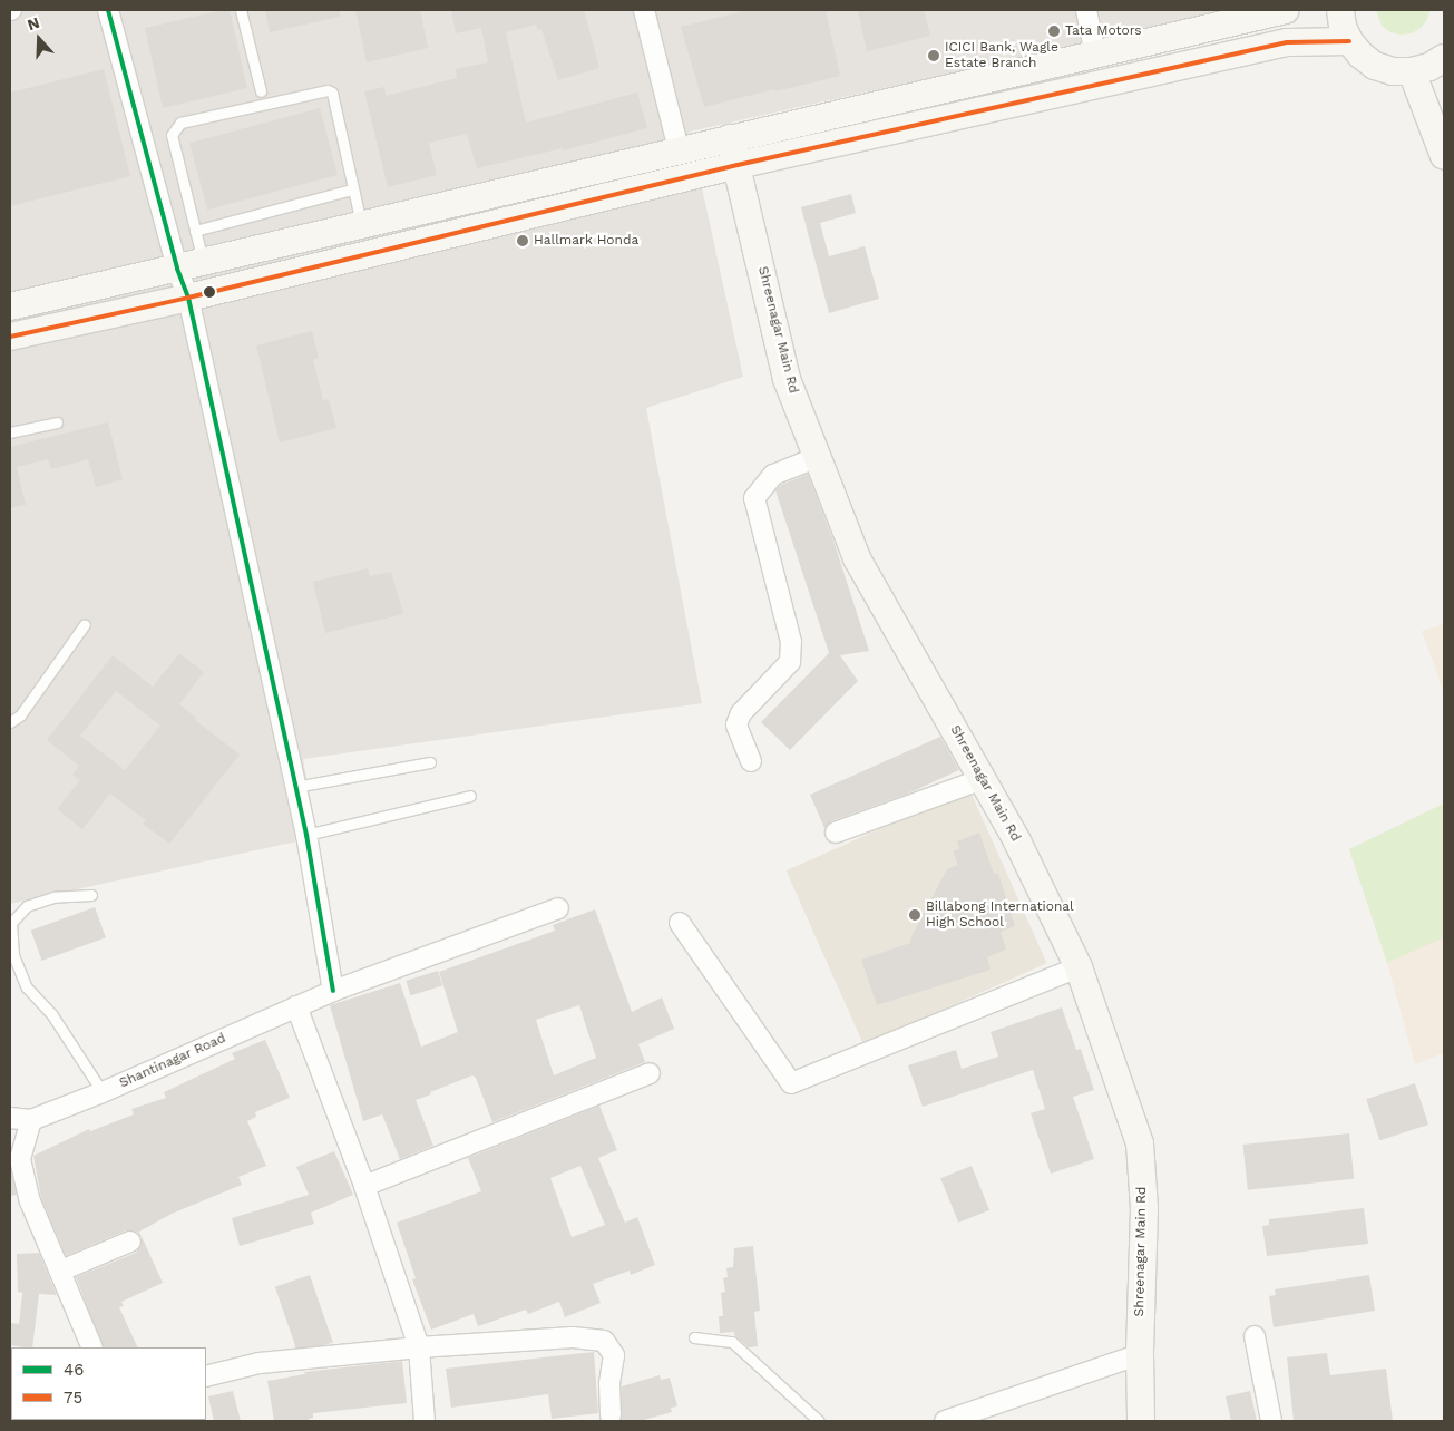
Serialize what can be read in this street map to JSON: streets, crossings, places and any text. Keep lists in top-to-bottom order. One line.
{"streets":{"street":["Shreenagar Main Rd","Shantinagar Road"]},"places":["Tata Motors","ICICI Bank, Wagle Estate Branch","Hallmark Honda","Billabong International High School"],"lines":["transit line 46","transit line 75"],"legend":["46","75"],"north":"top"}
